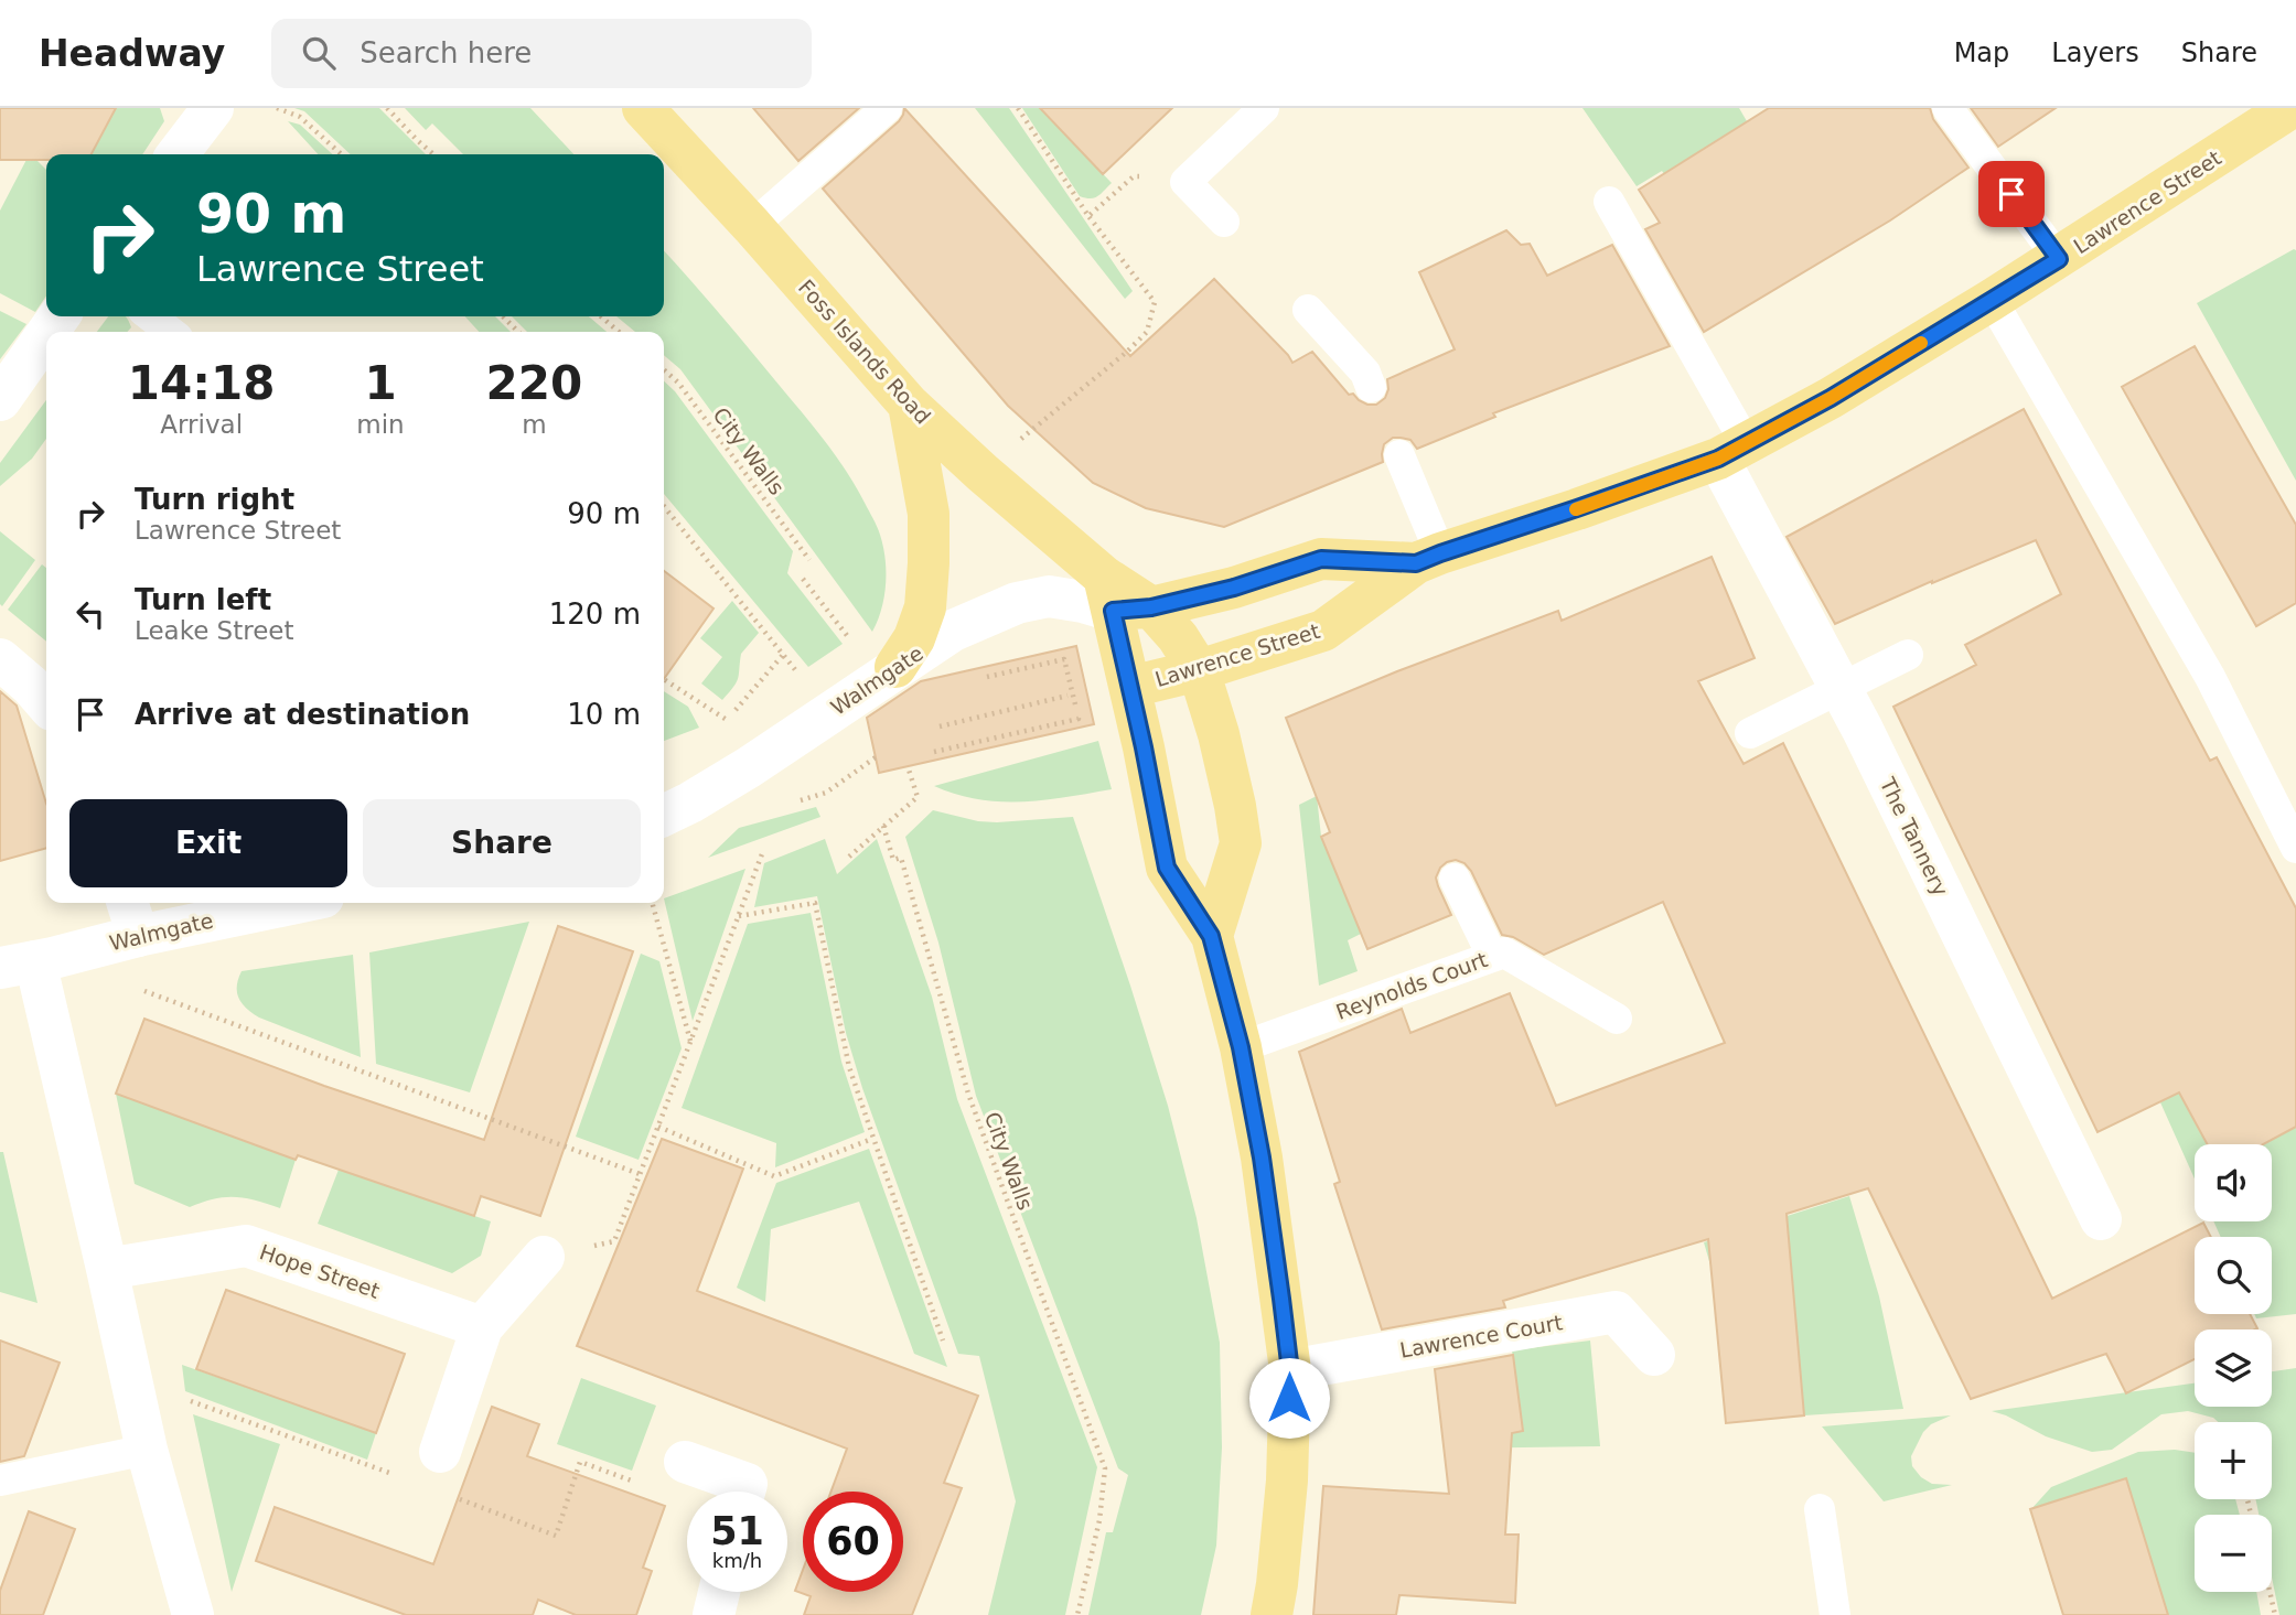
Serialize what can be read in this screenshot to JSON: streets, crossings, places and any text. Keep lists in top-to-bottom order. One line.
{"streets":{"main road":["Lawrence Street","Foss Islands Road"],"street":["Walmgate","The Tannery","Hope Street","Lawrence Court"],"lane":["Reynolds Court"],"path":["City Walls"]},"crossings":[["Lawrence Street","Foss Islands Road"],["Lawrence Street","Walmgate"],["Lawrence Street","The Tannery"],["Foss Islands Road","Walmgate"]],"page":{"header":"Headway","search":"Search here","nav":["Map","Layers","Share"],"turn":["90 m","Lawrence Street"],"eta":["14:18","Arrival","1","min","220","m"],"list":[{"name":"Turn right","note":"Lawrence Street","value":"90 m"},{"name":"Turn left","note":"Leake Street","value":"120 m"},{"name":"Arrive at destination","value":"10 m"}],"buttons":["Exit","Share"],"map_buttons":["+","−"],"speed":"51 km/h","limit":"60"}}
